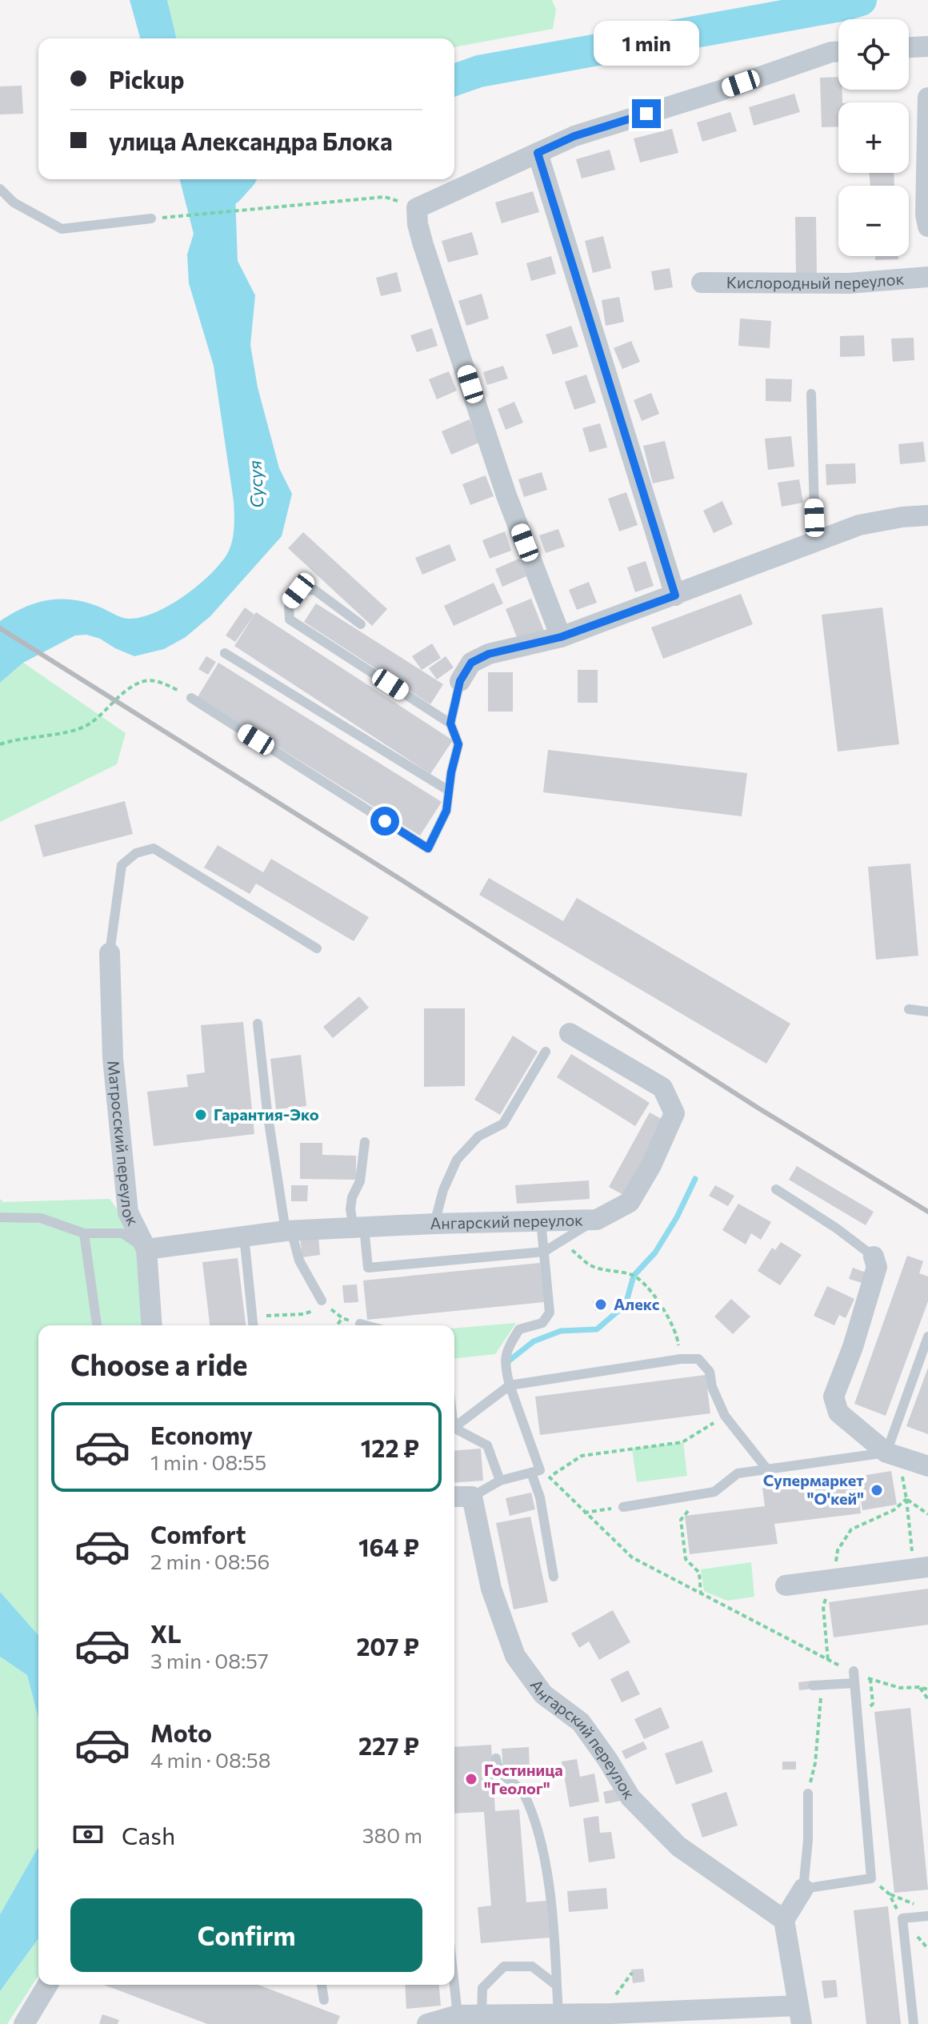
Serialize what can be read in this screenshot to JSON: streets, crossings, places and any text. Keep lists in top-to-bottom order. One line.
{"streets":{"street":["Кислородный переулок","Матросский переулок","Ангарский переулок"]},"crossings":[["Матросский переулок","Ангарский переулок"]],"water":["Сусуя"],"places":["Гарантия-Эко","Алекс","Супермаркет \"О'кей\"","Гостиница \"Геолог\""],"page":{"map_buttons":["+","−"],"bubble":"1 min","banner":["Pickup","улица Александра Блока"],"heading":"Choose a ride","list":[{"name":"Economy","note":"1 min · 08:55","value":"122 ₽"},{"name":"Comfort","note":"2 min · 08:56","value":"164 ₽"},{"name":"XL","note":"3 min · 08:57","value":"207 ₽"},{"name":"Moto","note":"4 min · 08:58","value":"227 ₽"}],"pay":["Cash","380 m"],"buttons":"Confirm"}}
